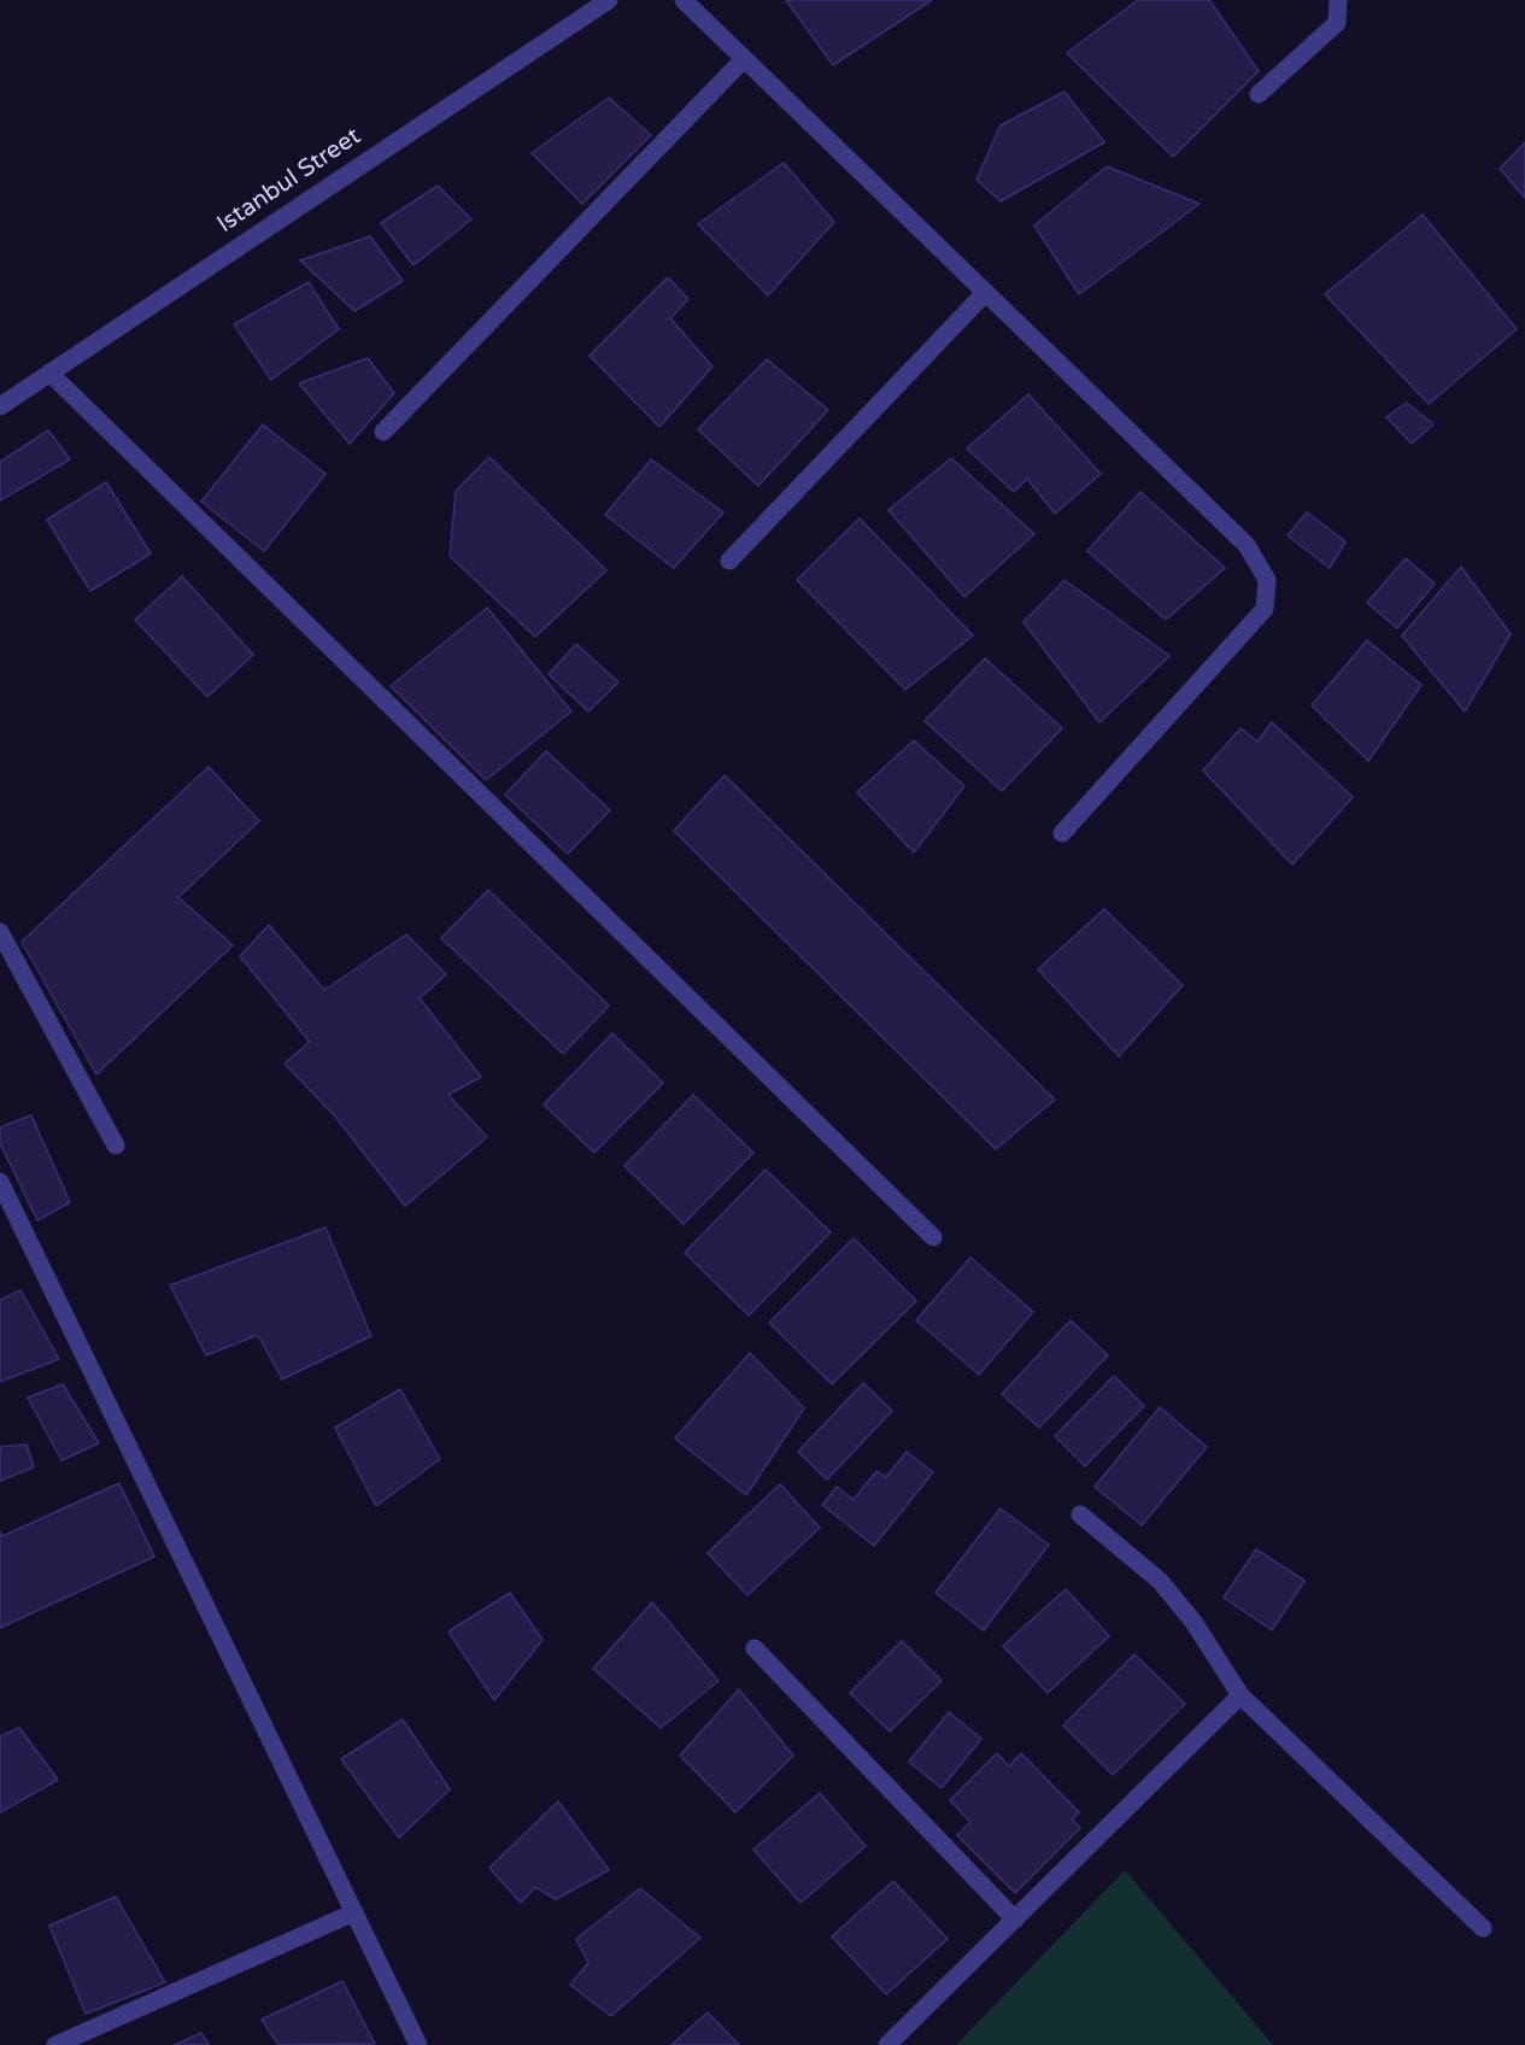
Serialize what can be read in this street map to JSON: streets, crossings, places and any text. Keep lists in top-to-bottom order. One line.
{"streets":{"street":["Istanbul Street"]}}
